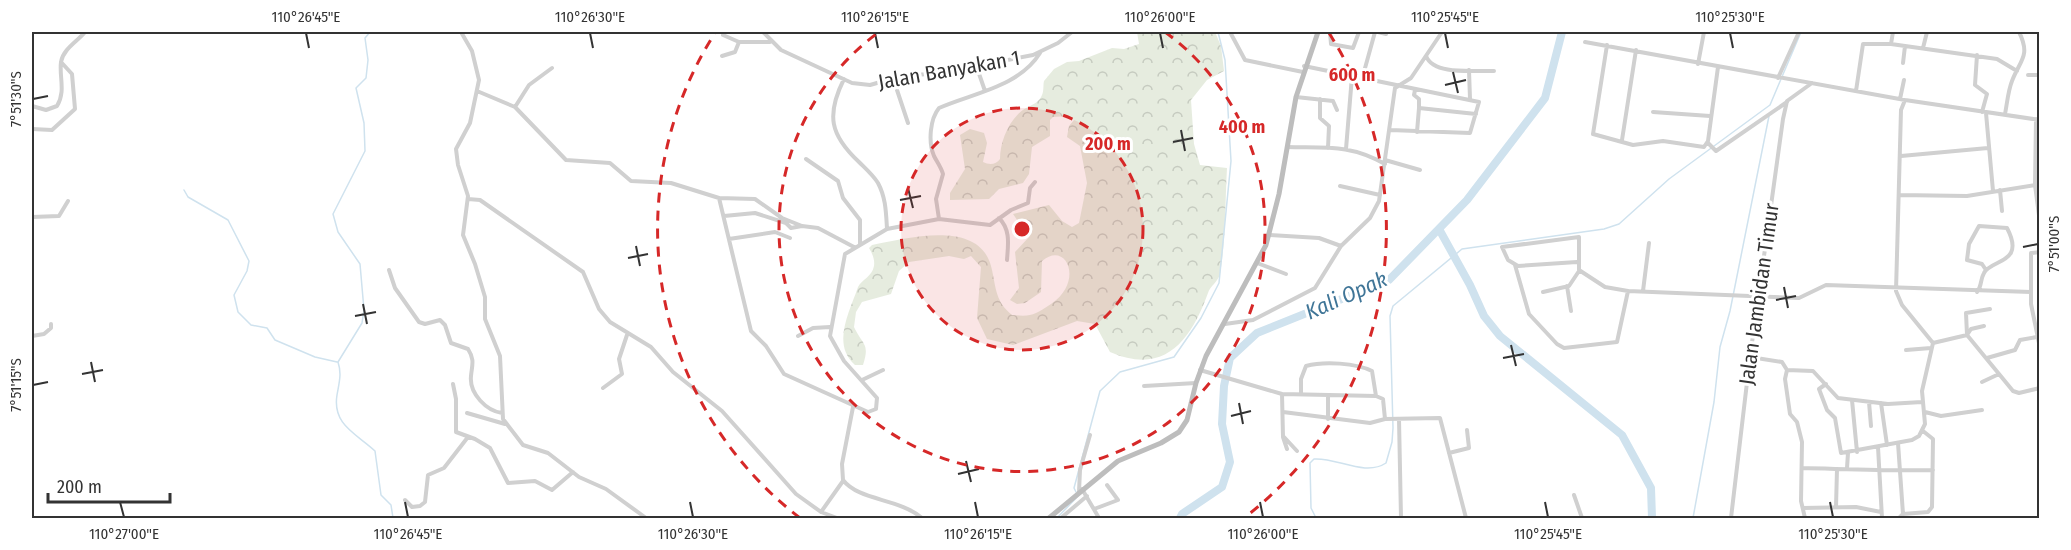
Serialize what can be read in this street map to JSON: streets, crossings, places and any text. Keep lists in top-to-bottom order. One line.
{"streets":{"street":["Jalan Banyakan 1","Jalan Jambidan Timur"]},"water":["Kali Opak"],"scale_bar":"200 m","coordinates":["110°26'45\"E","110°26'30\"E","110°26'15\"E","110°26'00\"E","110°25'45\"E","110°25'30\"E","7°51'30\"S","7°51'00\"S","7°51'15\"S","110°27'00\"E"],"rings":["600 m","400 m","200 m"]}
